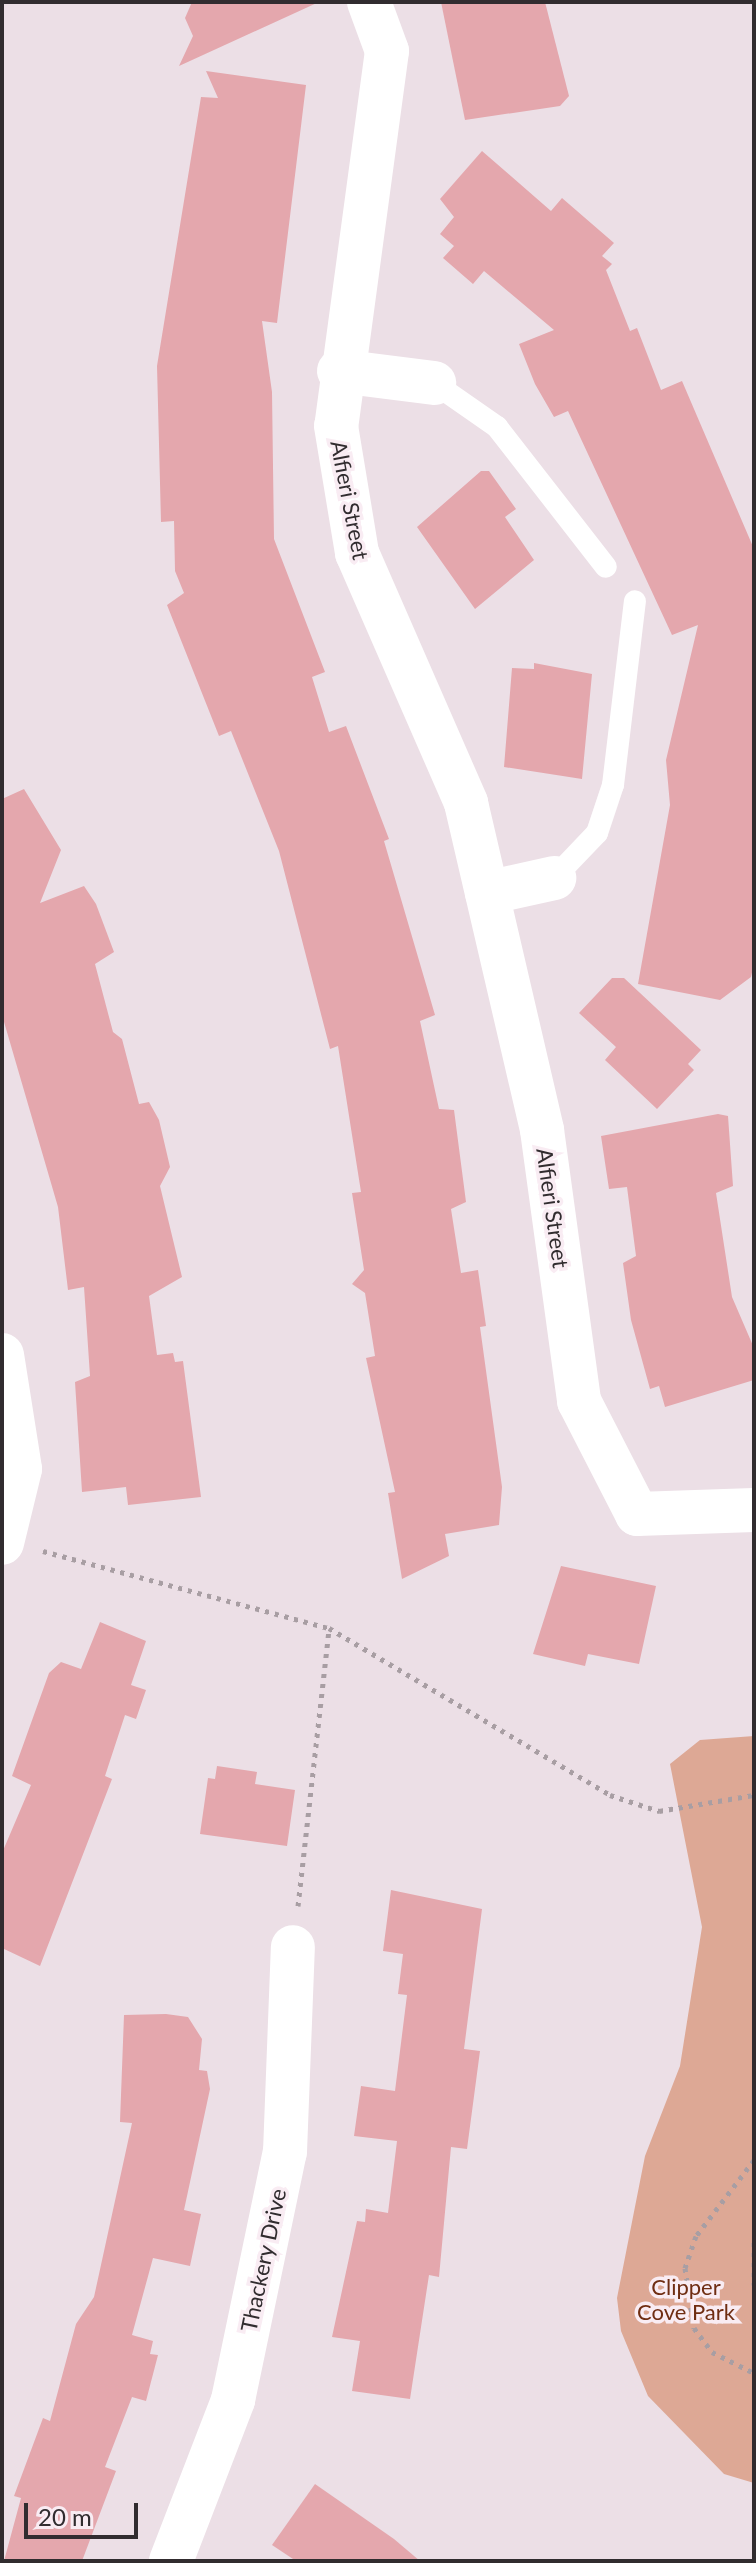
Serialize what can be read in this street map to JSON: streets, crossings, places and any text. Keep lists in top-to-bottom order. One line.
{"streets":{"street":["Alfieri Street","Thackery Drive"]},"parks":["Clipper Cove Park"],"scale_bar":"20 m"}
